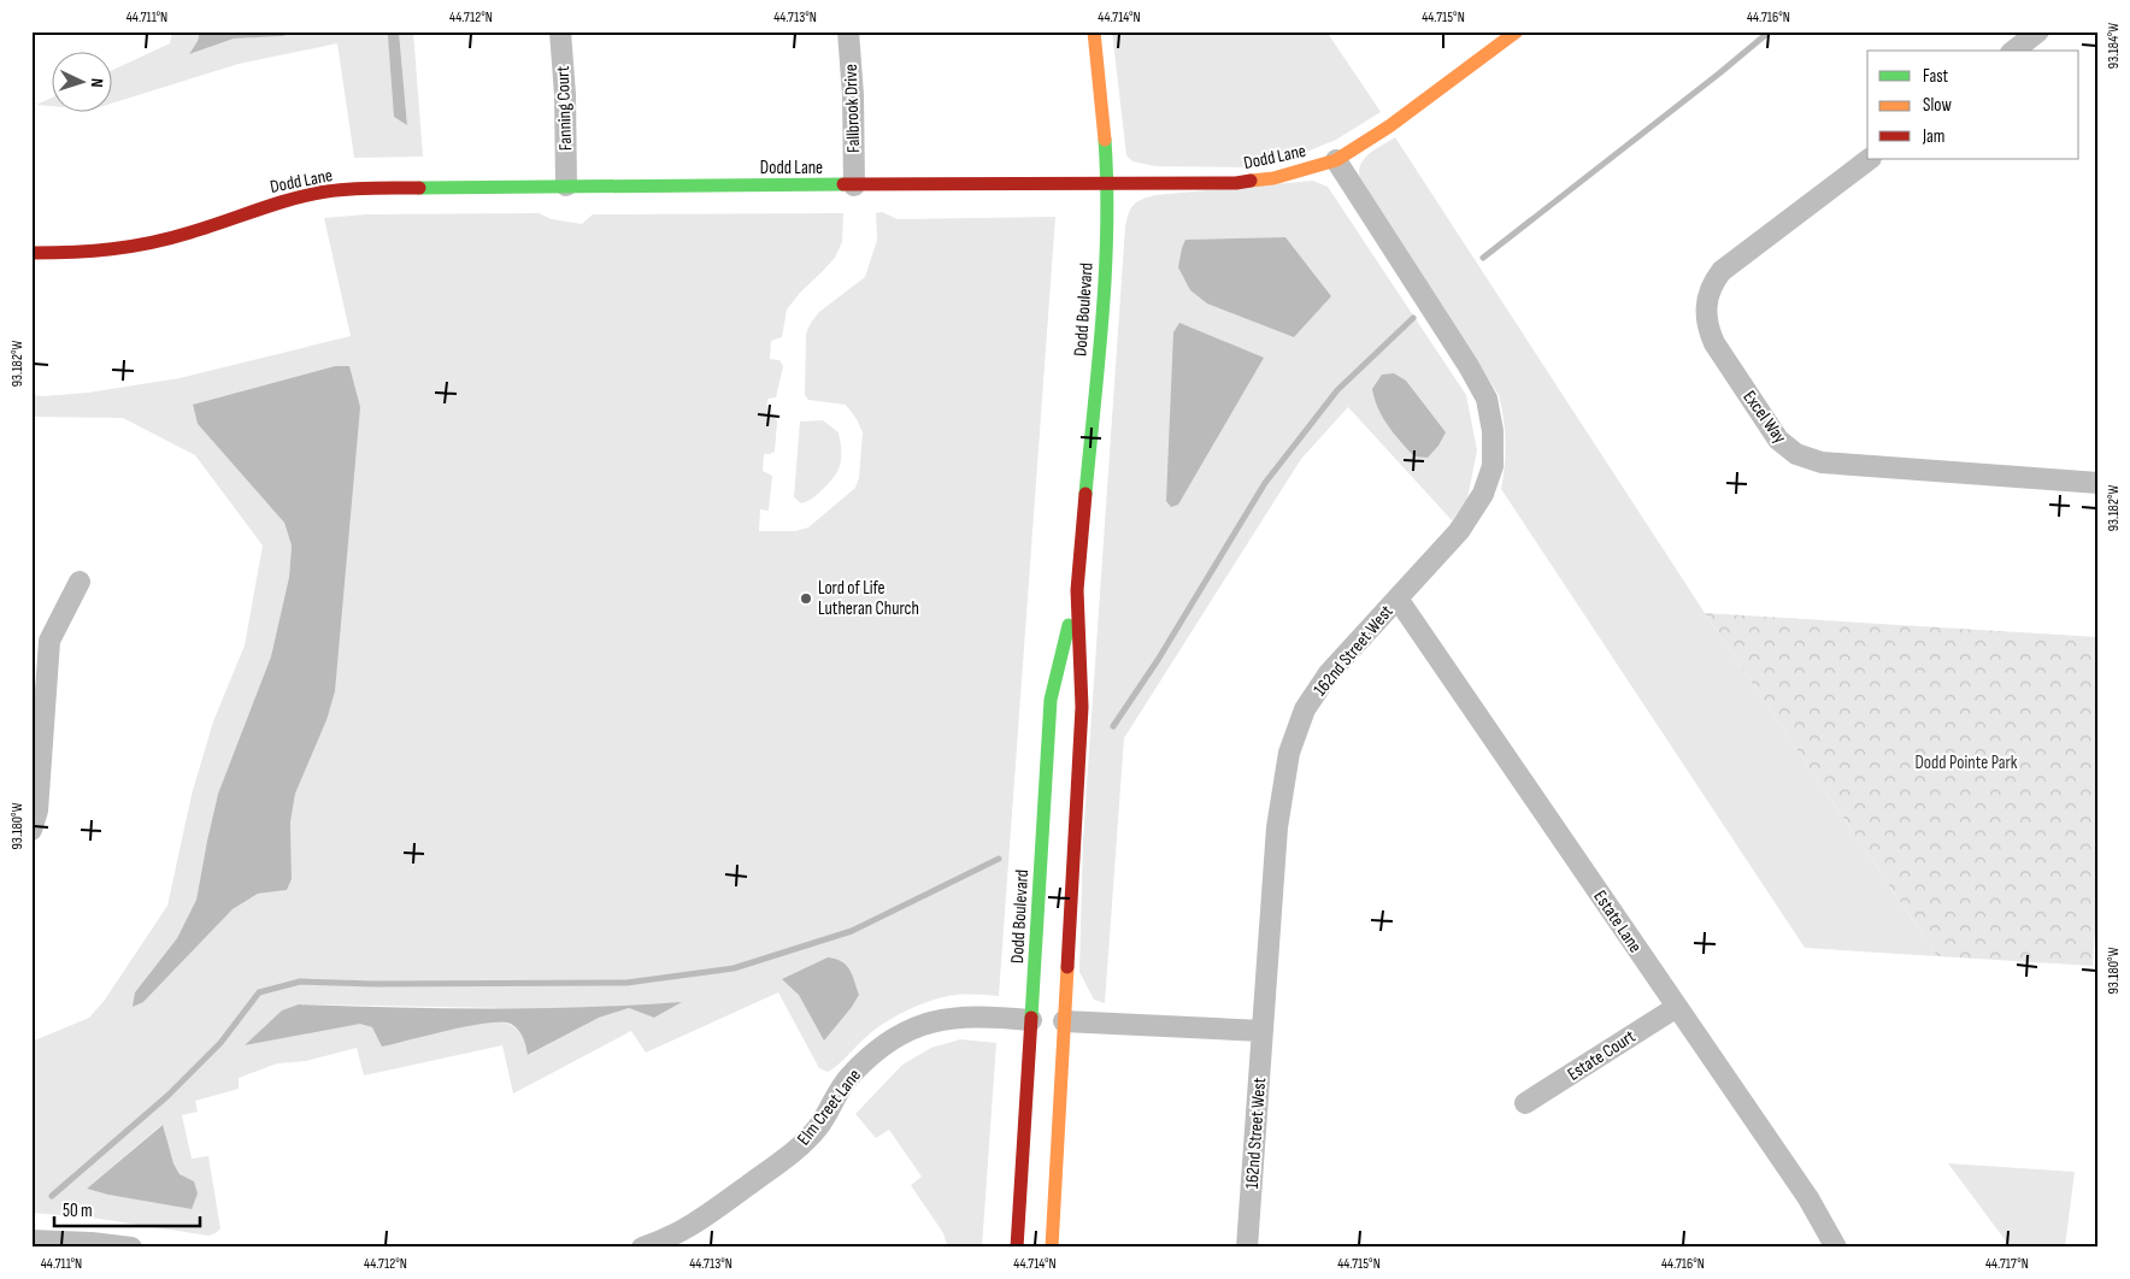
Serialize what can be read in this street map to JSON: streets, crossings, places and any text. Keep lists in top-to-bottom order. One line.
{"streets":{"street":["Fanning Court","Fallbrook Drive","Dodd Lane","Dodd Boulevard","Excel Way","162nd Street West","Estate Lane","Estate Court","Elm Creet Lane"]},"crossings":[["Fanning Court","Dodd Lane"],["Fallbrook Drive","Dodd Lane"],["Dodd Lane","Dodd Boulevard"],["Dodd Lane","162nd Street West"],["Dodd Boulevard","Elm Creet Lane"],["162nd Street West","Estate Lane"],["Estate Lane","Estate Court"]],"parks":["Dodd Pointe Park"],"places":["Lord of Life Lutheran Church"],"legend":["Fast","Slow","Jam"],"scale_bar":"50 m","north":"right","coordinates":["44.711°N","44.712°N","44.713°N","44.714°N","44.715°N","44.716°N","93.184°W","93.182°W","93.180°W","44.717°N"]}
